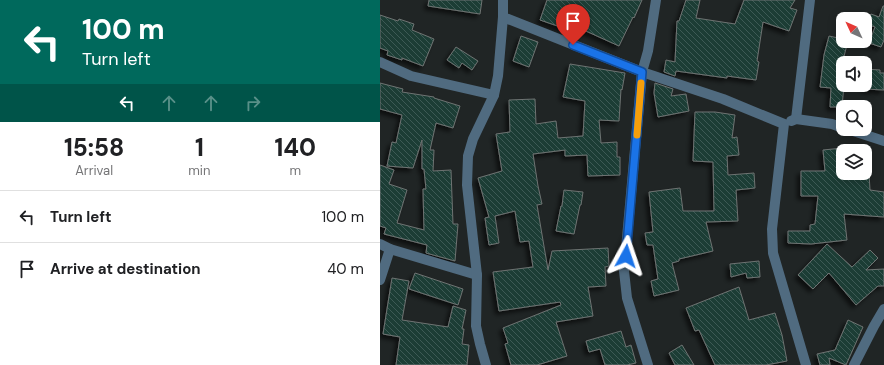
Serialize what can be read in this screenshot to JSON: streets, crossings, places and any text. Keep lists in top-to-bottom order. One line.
{"north":"top left","page":{"turn":["100 m","Turn left"],"eta":["15:58","Arrival","1","min","140","m"],"list":[{"name":"Turn left","value":"100 m"},{"name":"Arrive at destination","value":"40 m"}]}}
